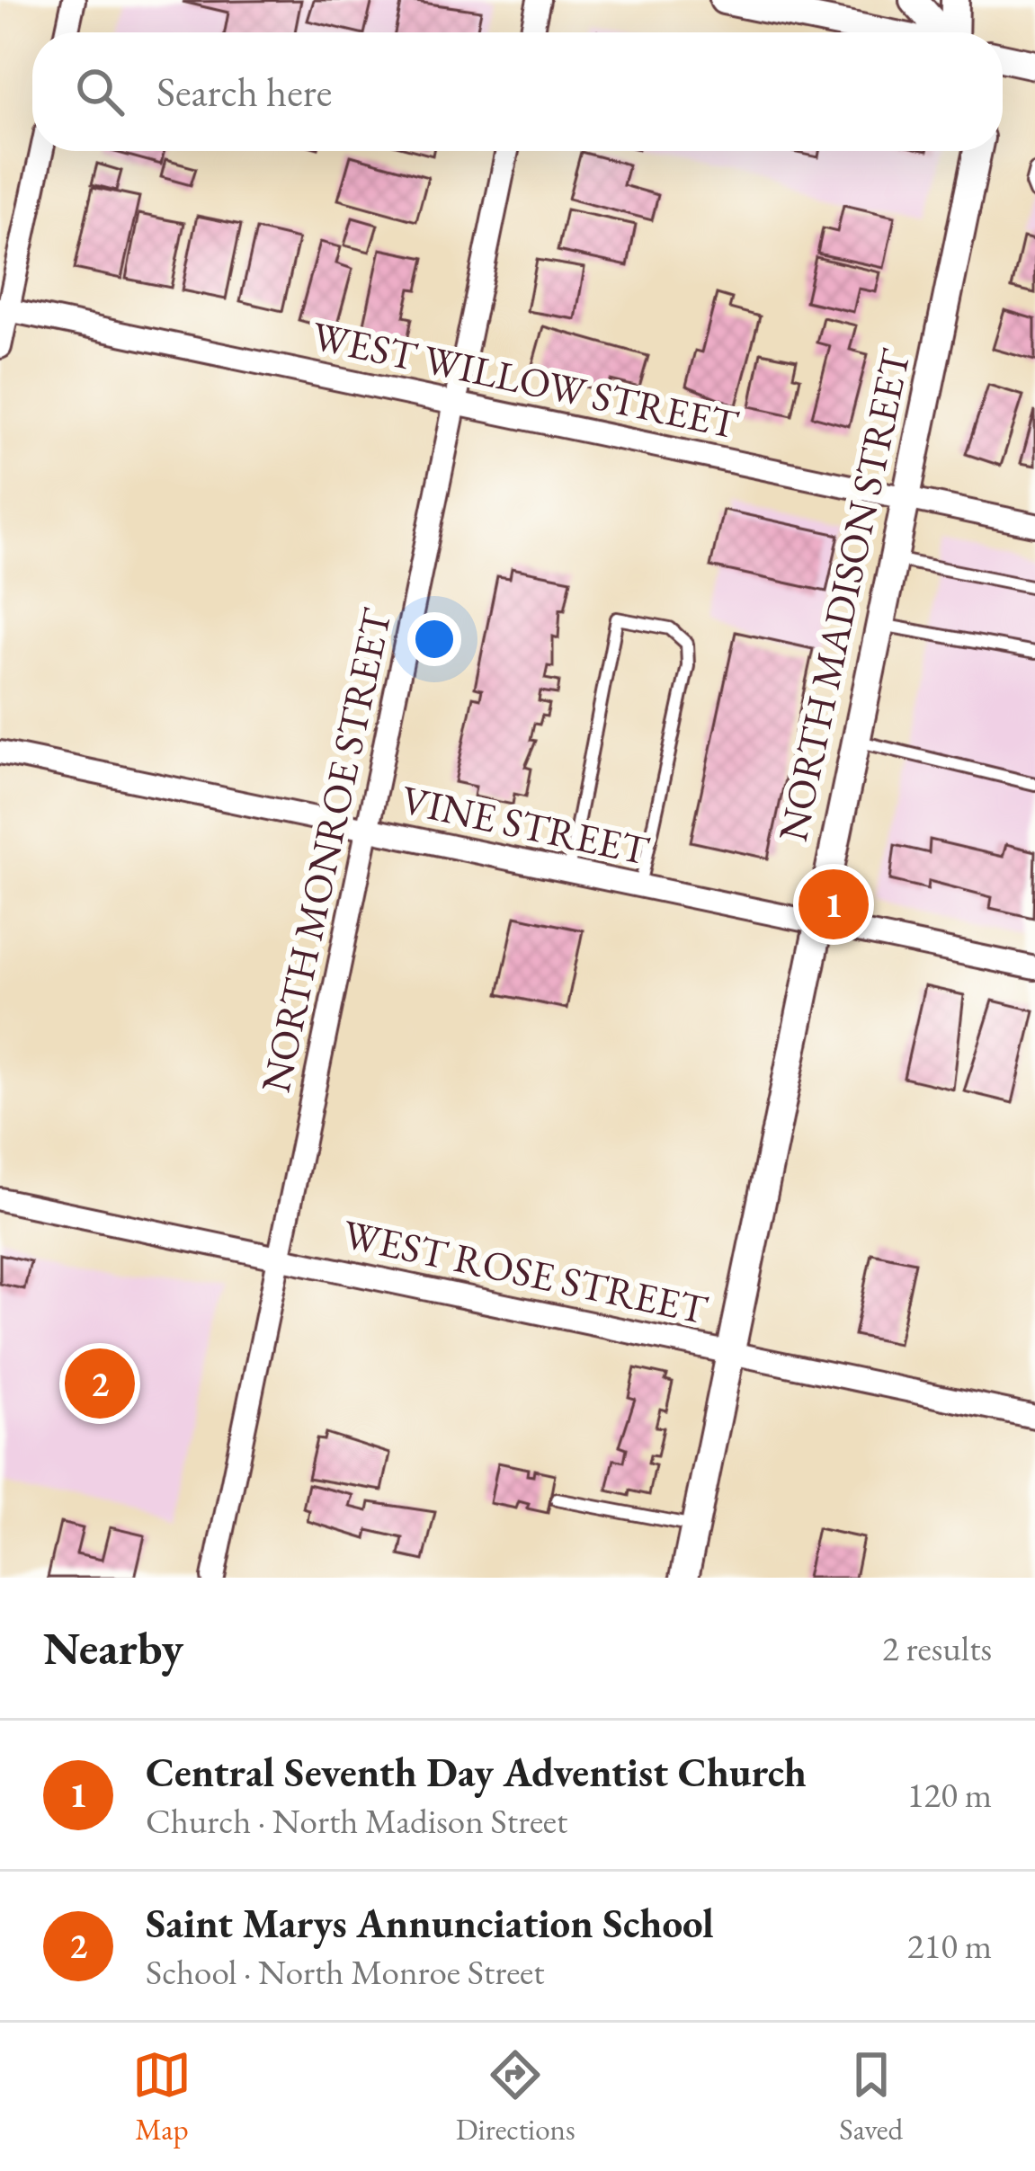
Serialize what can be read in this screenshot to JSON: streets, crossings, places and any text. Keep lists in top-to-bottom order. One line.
{"streets":{"street":["WEST WILLOW STREET","NORTH MADISON STREET","VINE STREET","NORTH MONROE STREET","WEST ROSE STREET"]},"crossings":[["WEST WILLOW STREET","NORTH MADISON STREET"],["WEST WILLOW STREET","NORTH MONROE STREET"],["NORTH MADISON STREET","VINE STREET"],["NORTH MADISON STREET","WEST ROSE STREET"],["VINE STREET","NORTH MONROE STREET"],["NORTH MONROE STREET","WEST ROSE STREET"]],"page":{"search":"Search here","pins":["1","2"],"heading":["Nearby","2 results"],"list":[{"mark":"1","name":"Central Seventh Day Adventist Church","note":"Church · North Madison Street","value":"120 m"},{"mark":"2","name":"Saint Marys Annunciation School","note":"School · North Monroe Street","value":"210 m"}],"nav":["Map","Directions","Saved"]}}
